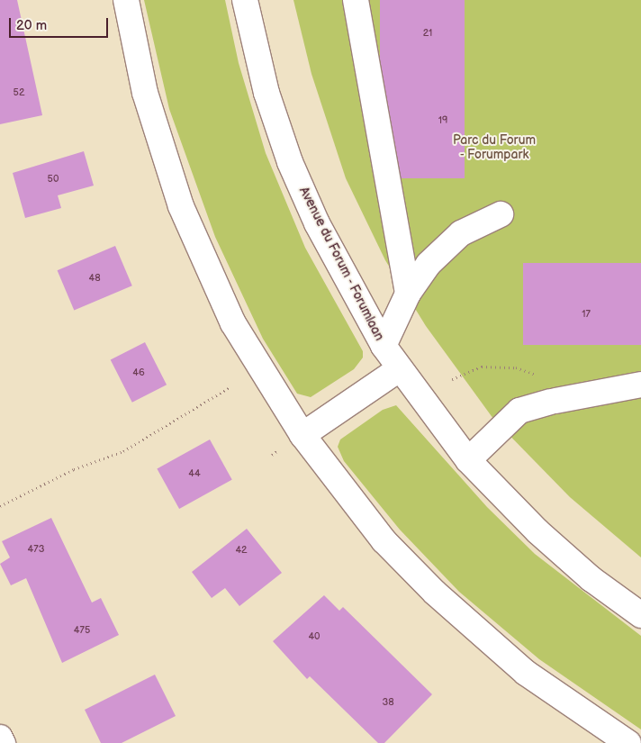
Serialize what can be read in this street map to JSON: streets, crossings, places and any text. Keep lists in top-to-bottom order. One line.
{"streets":{"street":["Avenue du Forum - Forumlaan"]},"parks":["Parc du Forum - Forumpark"],"house_numbers":["21","52","19","50","48","17","46","44","473","42","475","40","38"],"scale_bar":"20 m"}
